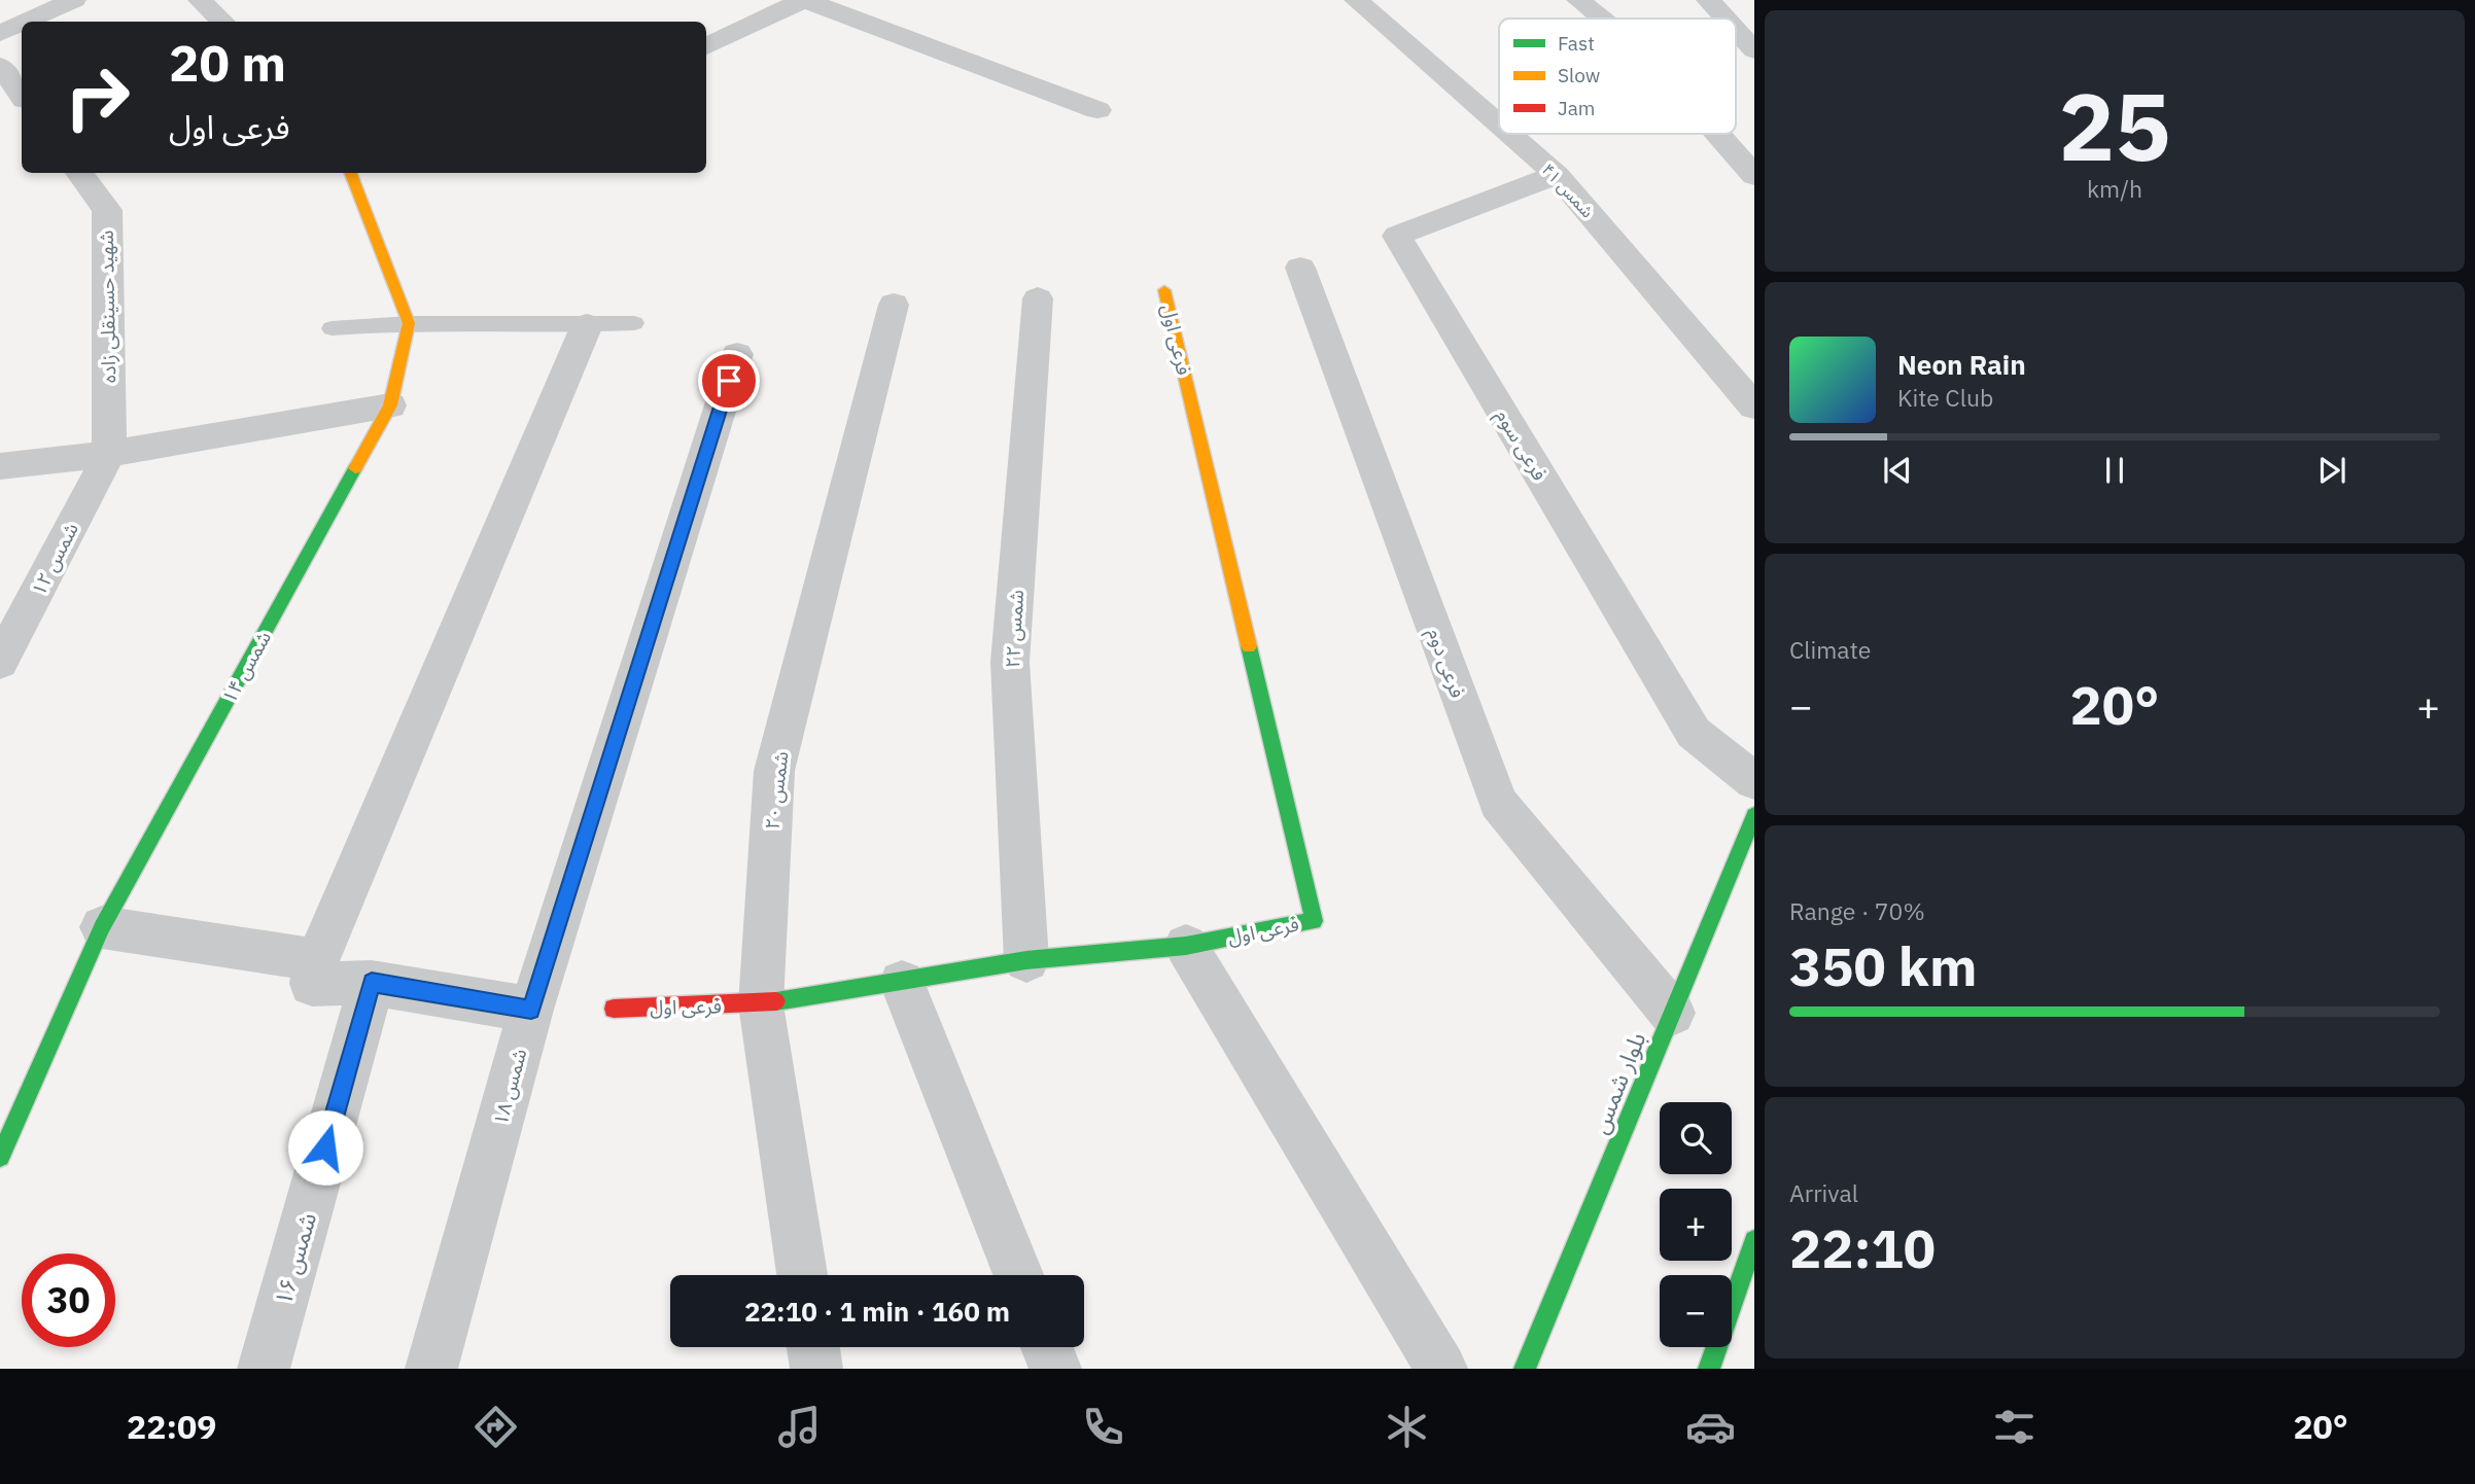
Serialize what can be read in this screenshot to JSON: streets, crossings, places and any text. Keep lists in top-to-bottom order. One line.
{"streets":{"street":["شمس ۴۱","شهید حسینقلی زاده","فرعی اول","فرعی سوم","شمس ۱۲","شمس ۲۲","فرعی دوم","شمس ۱۴","شمس ۲۰","بلوار شمس","شمس ۱۸","شمس ۱۶"]},"crossings":[["شمس ۴۱","فرعی سوم"],["شهید حسینقلی زاده","شمس ۱۲"],["فرعی اول","شمس ۲۲"],["فرعی اول","شمس ۲۰"],["فرعی دوم","بلوار شمس"]],"legend":["Fast","Slow","Jam"],"page":{"tile":[["25","km/h"],"Climate",["Range · 70%","350 km"],["Arrival","22:10"]],"turn":["20 m","فرعی اول"],"song":["Neon Rain","Kite Club"],"heat":["−","20°","+"],"map_buttons":["+","−"],"limit":"30","trip":"22:10 · 1 min · 160 m","tabs":["22:09","20°"]}}
